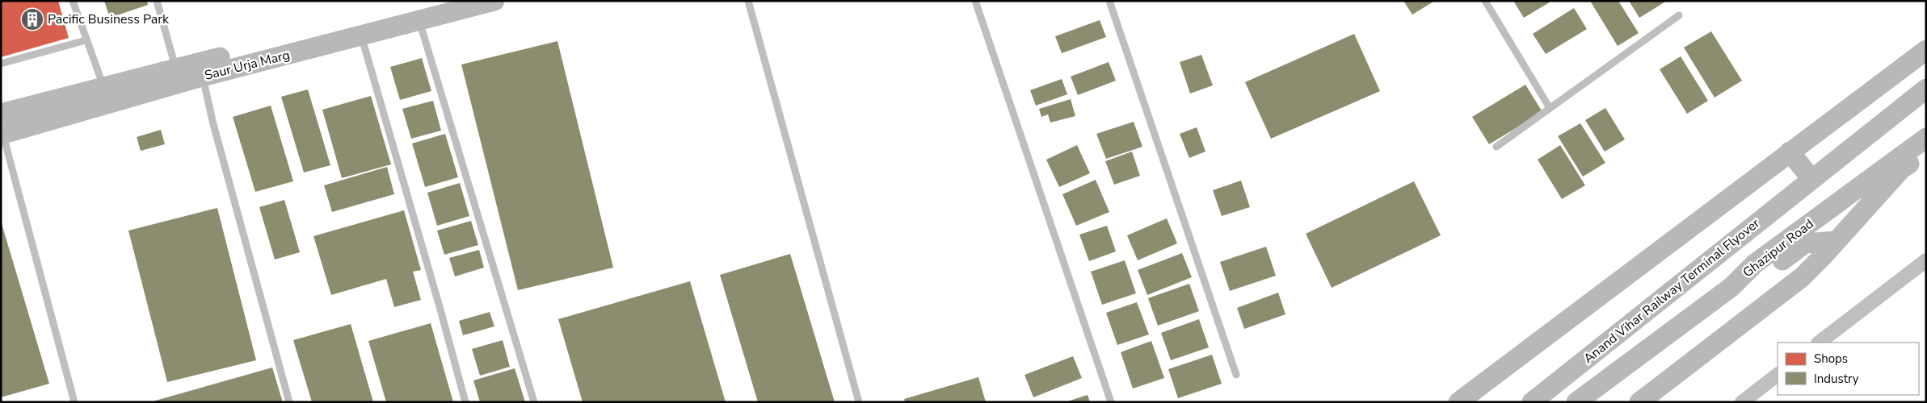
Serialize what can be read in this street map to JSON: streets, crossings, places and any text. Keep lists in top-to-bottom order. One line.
{"streets":{"main road":["Saur Urja Marg","Ghazipur Road","Anand Vihar Railway Terminal Flyover"]},"places":{"building":["Pacific Business Park"]},"legend":["Shops","Industry"]}
